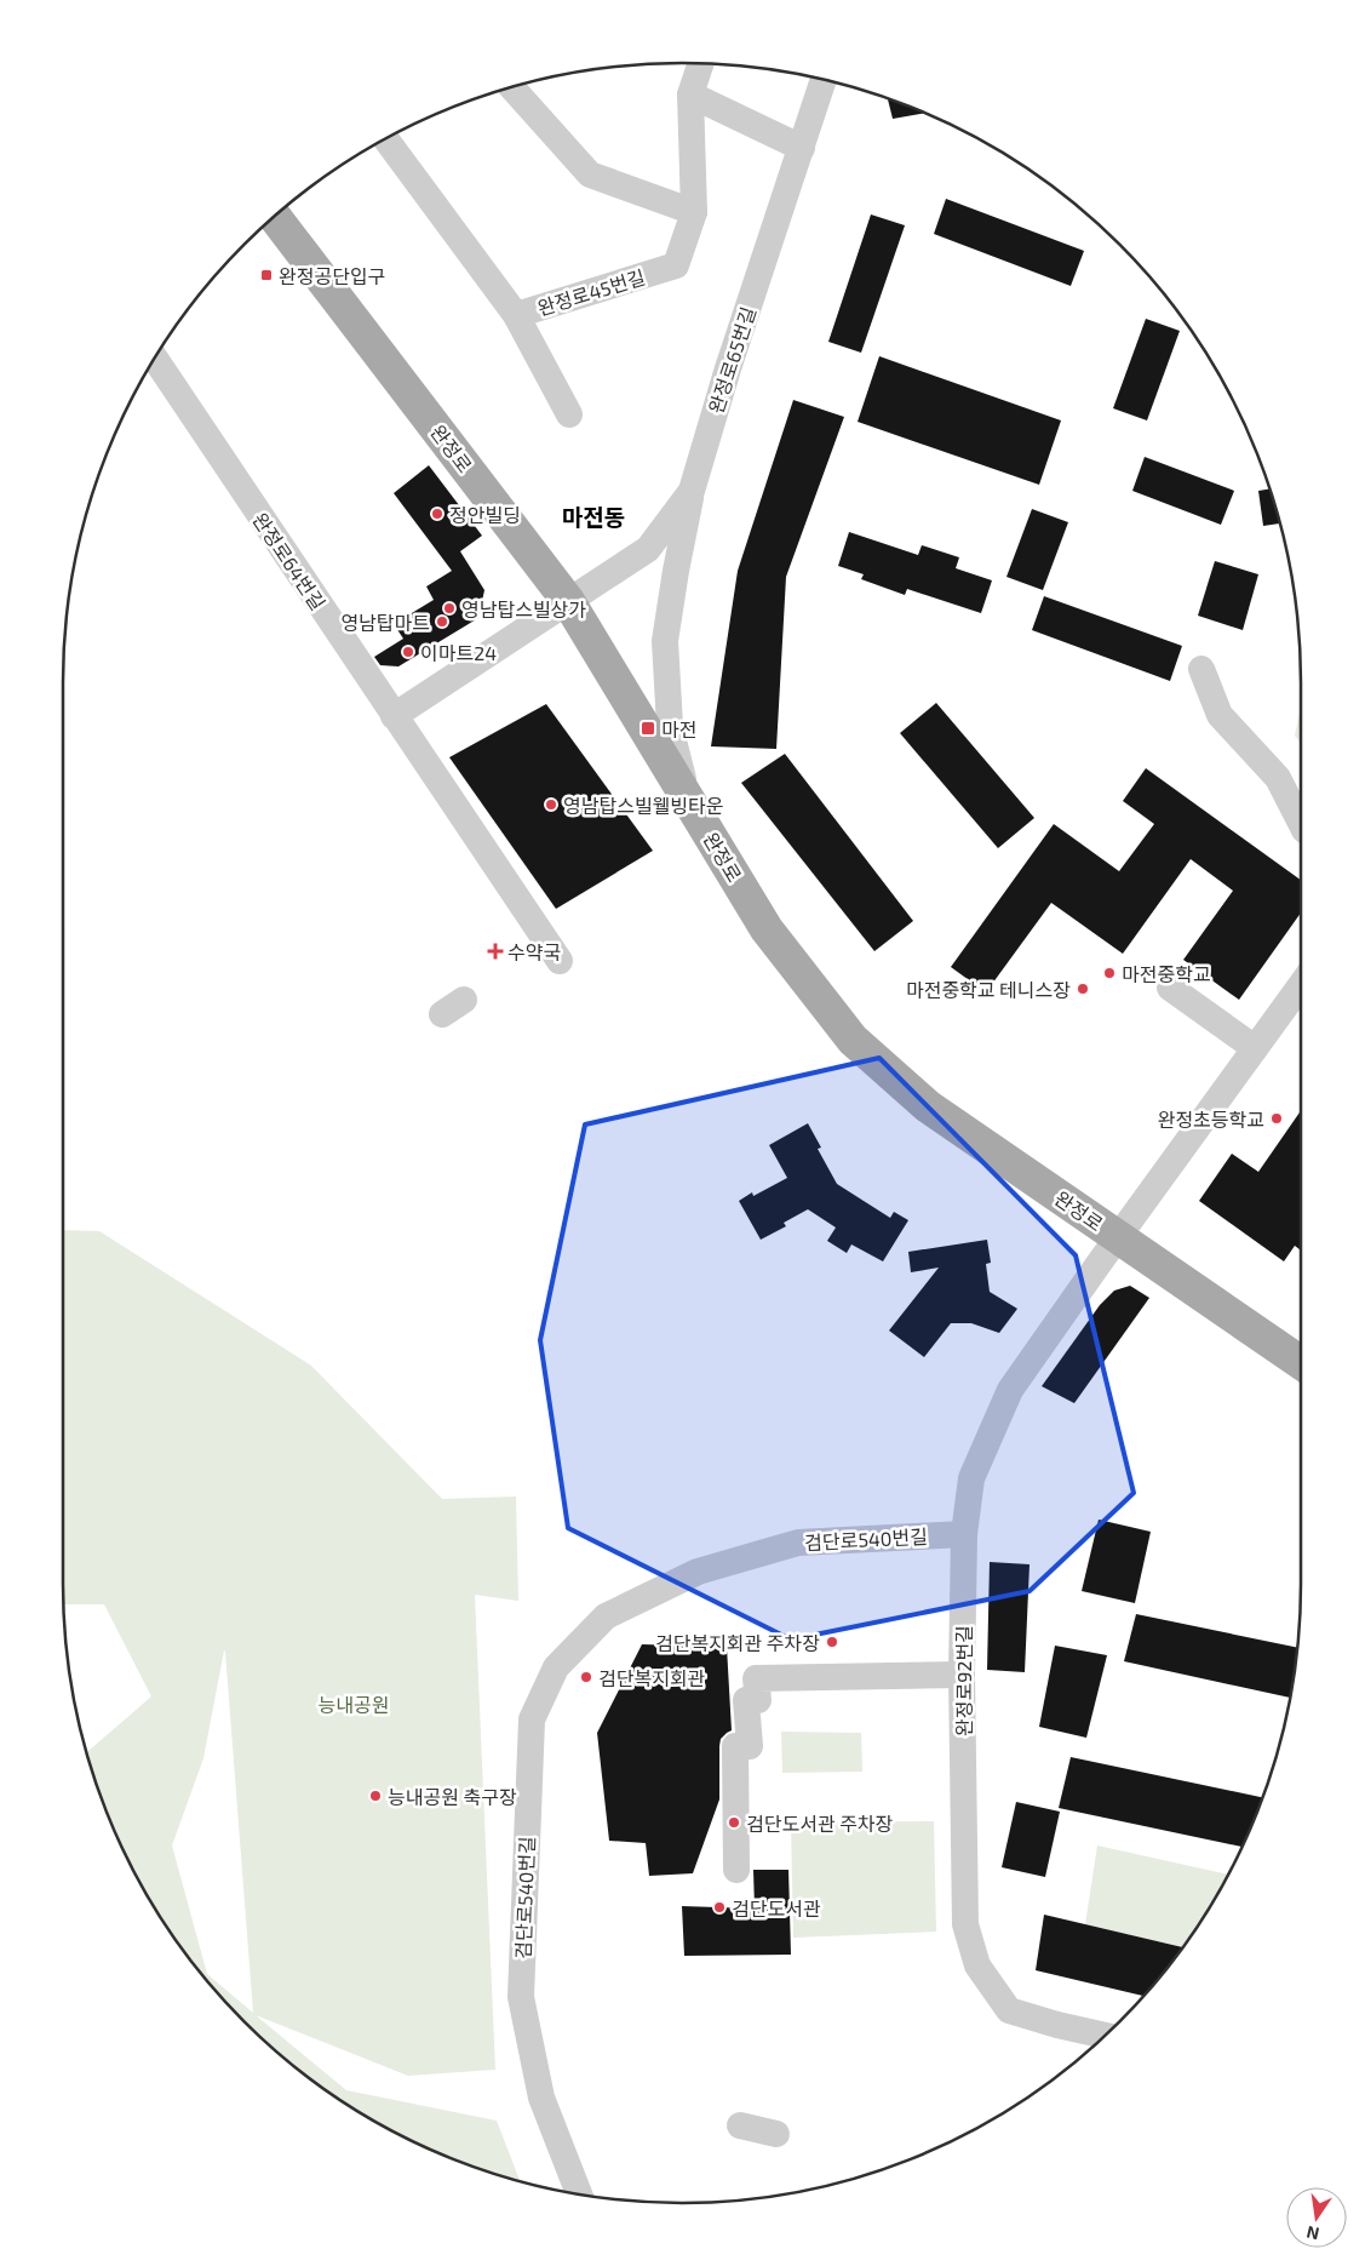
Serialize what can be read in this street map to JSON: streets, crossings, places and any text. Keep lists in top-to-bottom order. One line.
{"streets":{"main road":["완정로"],"street":["완정로45번길","완정로65번길","완정로64번길","검단로540번길","완정로92번길"]},"crossings":[["완정로65번길","완정로"],["완정로","완정로92번길"],["검단로540번길","완정로92번길"]],"districts":["마전동"],"parks":["능내공원"],"places":{"transit":["완정공단입구","마전"],"other":["정안빌딩","영남탑스빌상가","영남탑마트","이마트24","영남탑스빌웰빙타운","마전중학교","마전중학교 테니스장","완정초등학교","검단복지회관 주차장","검단복지회관","능내공원 축구장","검단도서관 주차장","검단도서관"],"health":["수약국"]},"north":"bottom"}
